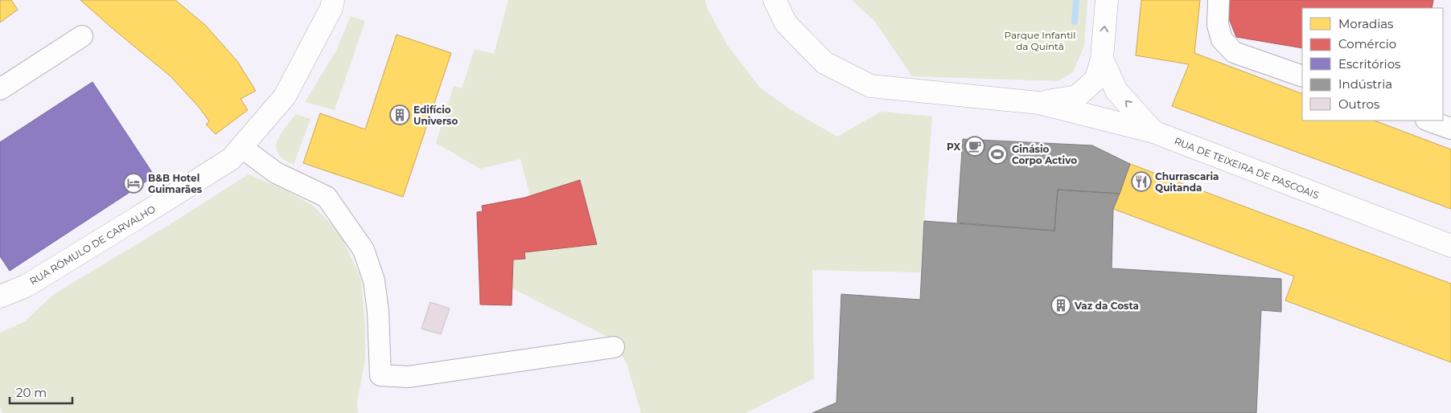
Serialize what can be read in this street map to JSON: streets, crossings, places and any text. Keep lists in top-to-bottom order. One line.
{"streets":{"street":["RUA DE TEIXEIRA DE PASCOAIS","RUA RÓMULO DE CARVALHO"]},"parks":["Parque Infantil da Quintã"],"places":{"building":["Edifício Universo","Vaz da Costa"],"cafe":["PX"],"sports":["Ginásio Corpo Activo"],"restaurant":["Churrascaria Quitanda"],"hotel":["B&B Hotel Guimarães"]},"legend":["Moradias","Comércio","Escritórios","Indústria","Outros"],"scale_bar":"20 m"}
